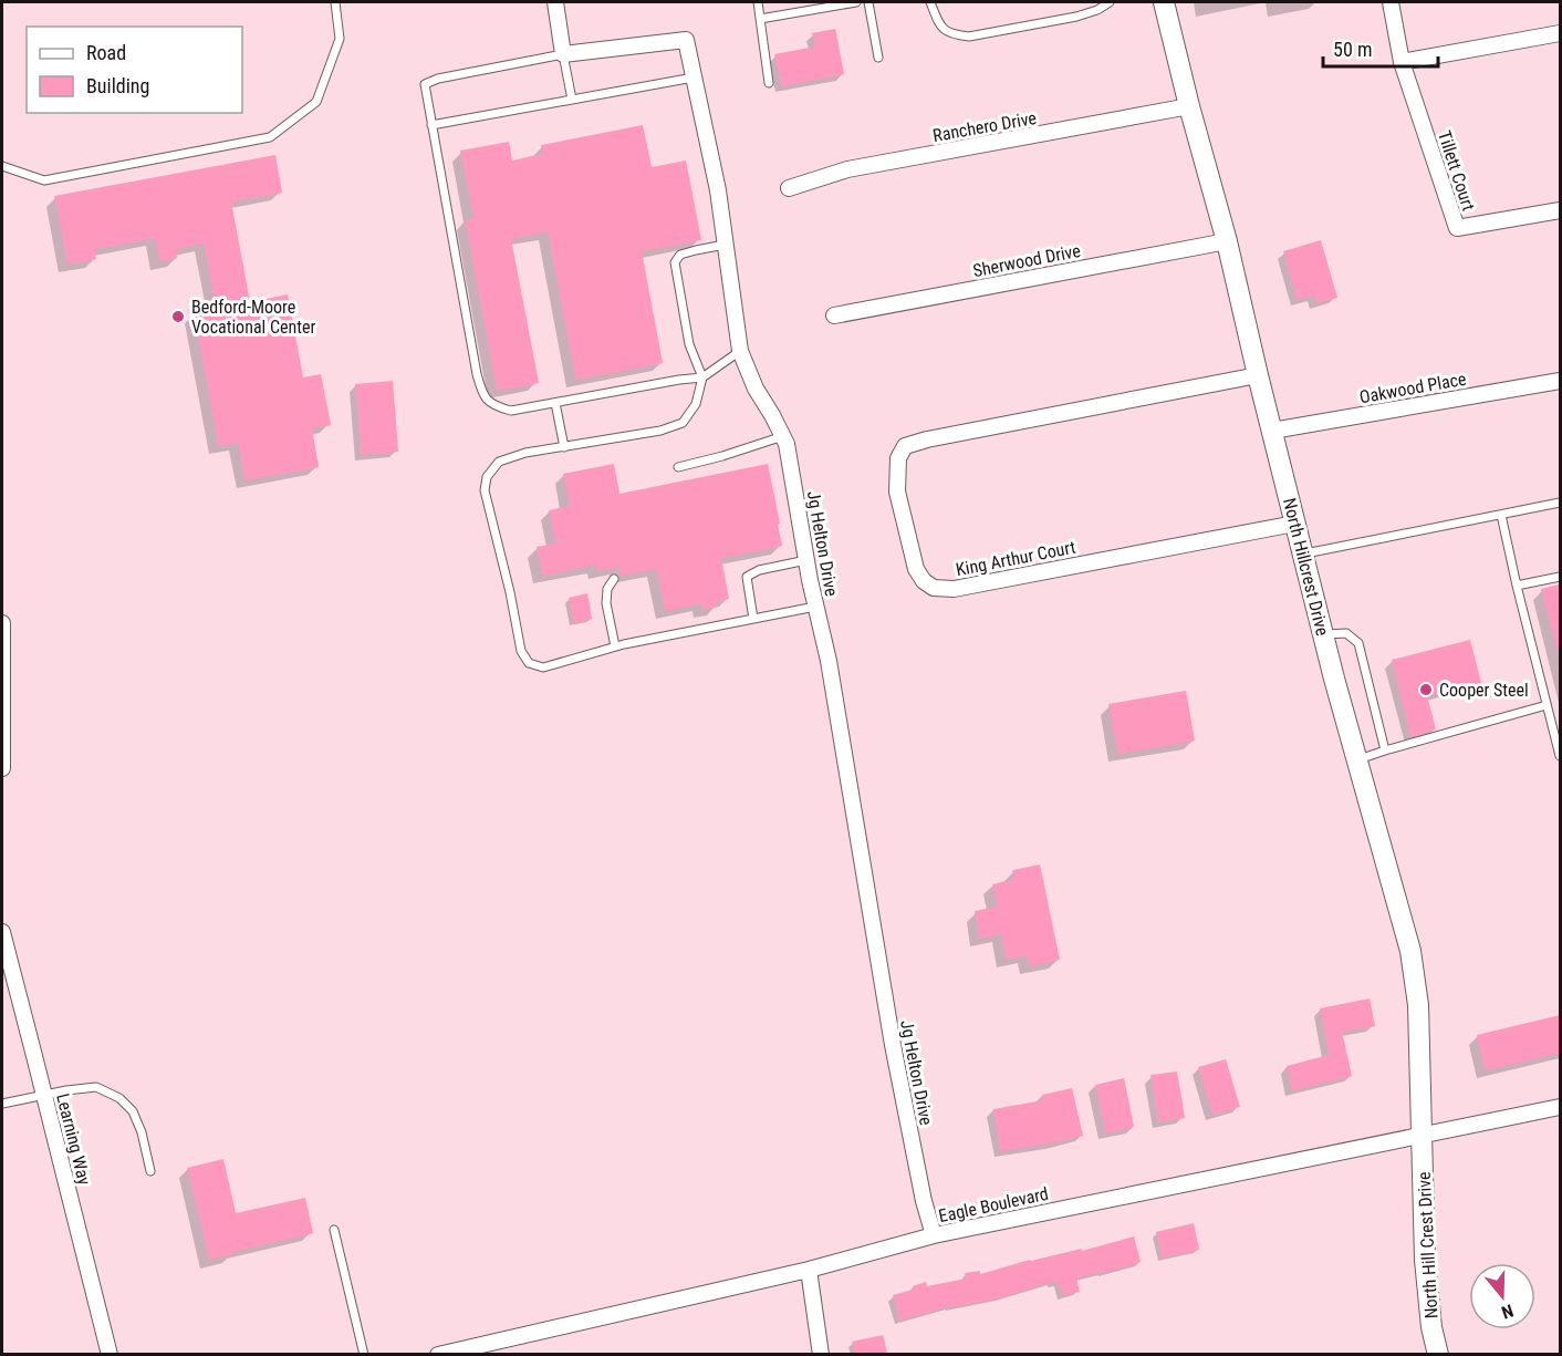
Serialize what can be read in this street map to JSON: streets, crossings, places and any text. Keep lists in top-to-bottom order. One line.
{"streets":{"street":["Ranchero Drive","Tillett Court","Sherwood Drive","Oakwood Place","Jg Helton Drive","King Arthur Court","North Hillcrest Drive","Learning Way","Eagle Boulevard","North Hill Crest Drive"]},"crossings":[["Ranchero Drive","North Hillcrest Drive"],["Sherwood Drive","North Hillcrest Drive"],["Oakwood Place","North Hillcrest Drive"],["Jg Helton Drive","Eagle Boulevard"],["King Arthur Court","North Hillcrest Drive"],["North Hillcrest Drive","Eagle Boulevard"],["North Hillcrest Drive","North Hill Crest Drive"],["Eagle Boulevard","North Hill Crest Drive"]],"places":["Bedford-Moore Vocational Center","Cooper Steel"],"legend":["Road","Building"],"scale_bar":"50 m","north":"bottom"}
